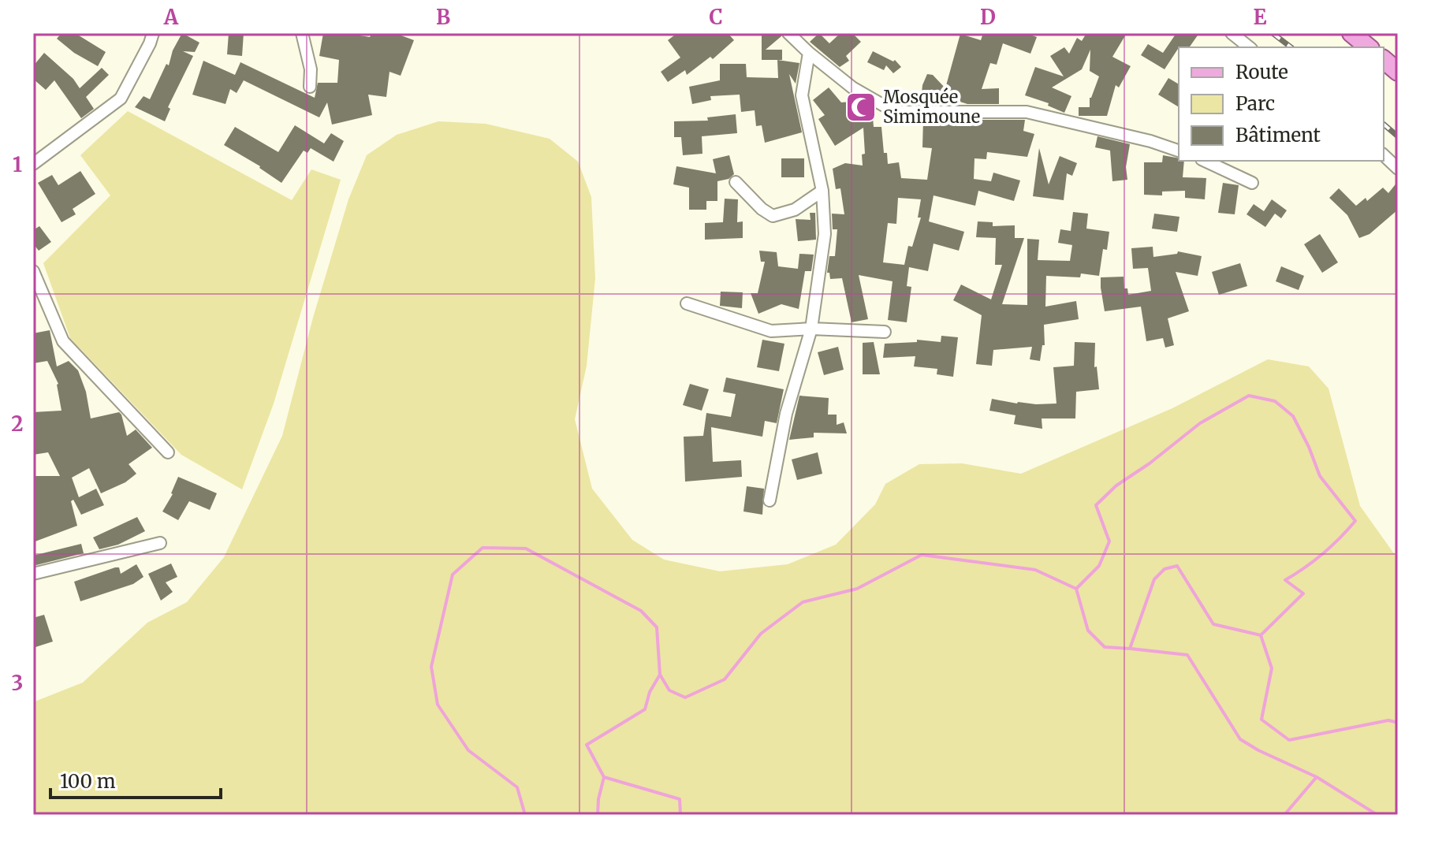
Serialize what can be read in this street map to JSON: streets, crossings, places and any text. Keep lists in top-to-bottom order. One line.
{"places":{"mosque":["Mosquée Simimoune"]},"legend":["Route","Parc","Bâtiment"],"scale_bar":"100 m","grid":{"columns":["A","B","C","D","E"],"rows":["1","2","3"]}}
